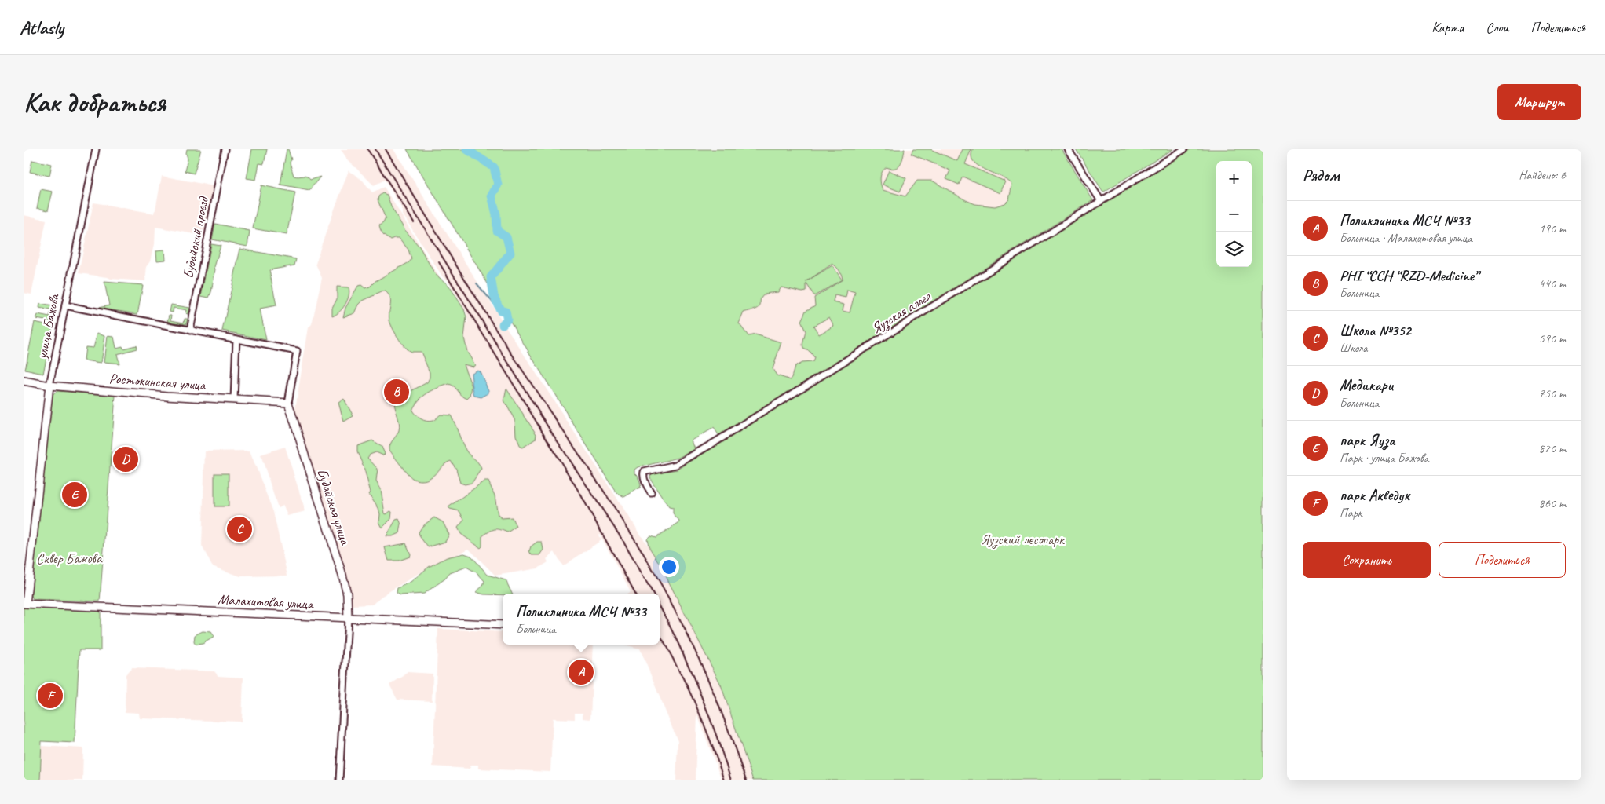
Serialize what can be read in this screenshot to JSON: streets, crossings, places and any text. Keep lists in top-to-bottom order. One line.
{"streets":{"street":["Будайский проезд","Яузская аллея","улица Бажова","Ростокинская улица","Будайская улица","Малахитовая улица"]},"crossings":[["Будайский проезд","Будайская улица"],["улица Бажова","Ростокинская улица"],["улица Бажова","Будайская улица"],["улица Бажова","Малахитовая улица"],["Ростокинская улица","Будайская улица"],["Будайская улица","Малахитовая улица"]],"parks":["Яузский лесопарк","Сквер Бажова"],"page":{"header":"Atlasly","nav":["Карта","Слои","Поделиться"],"buttons":["Маршрут",["Сохранить","Поделиться"]],"title":"Как добраться","heading":["Рядом","Найдено: 6"],"map_buttons":["+","−"],"list":[{"mark":"A","name":"Поликлиника МСЧ №33","note":"Больница · Малахитовая улица","value":"190 m"},{"mark":"B","name":"PHI “CCH “RZD-Medicine”","note":"Больница","value":"440 m"},{"mark":"C","name":"Школа №352","note":"Школа","value":"590 m"},{"mark":"D","name":"Медикари","note":"Больница","value":"750 m"},{"mark":"E","name":"парк Яуза","note":"Парк · улица Бажова","value":"820 m"},{"mark":"F","name":"парк Акведук","note":"Парк","value":"860 m"}],"pins":["B","D","E","C","A","F"],"popup":["Поликлиника МСЧ №33","Больница"]}}
